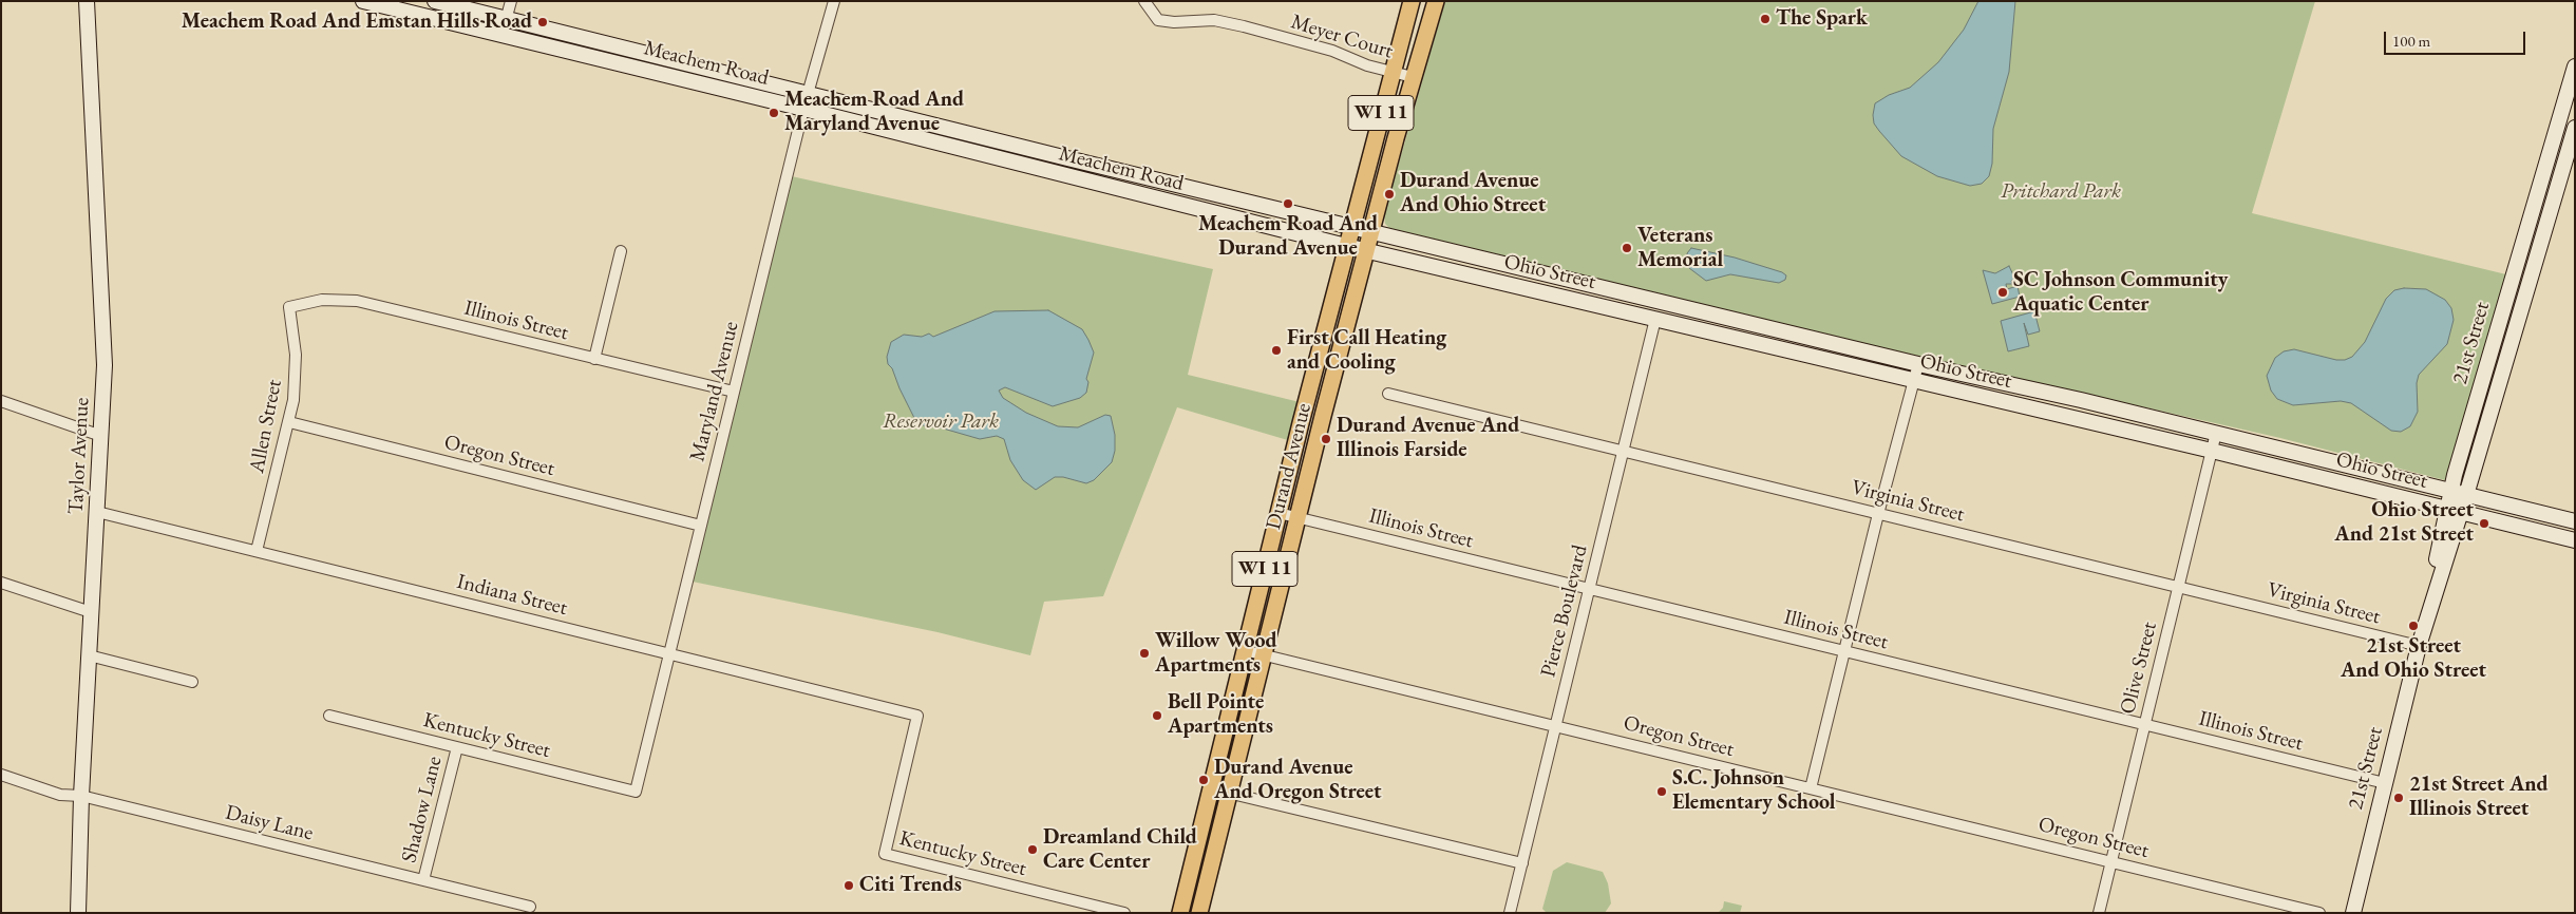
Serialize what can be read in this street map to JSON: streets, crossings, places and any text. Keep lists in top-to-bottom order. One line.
{"streets":{"main road":["WI 11","Durand Avenue"],"street":["Meyer Court","Meachem Road","Ohio Street","Illinois Street","21st Street","Maryland Avenue","Allen Street","Taylor Avenue","Oregon Street","Virginia Street","Indiana Street","Pierce Boulevard","Olive Street","Kentucky Street","Shadow Lane","Daisy Lane"]},"crossings":[["Meyer Court","Durand Avenue"],["Meachem Road","Ohio Street"],["Meachem Road","Maryland Avenue"],["Meachem Road","Durand Avenue"],["Ohio Street","21st Street"],["Ohio Street","Durand Avenue"],["Ohio Street","Pierce Boulevard"],["Ohio Street","Olive Street"],["Illinois Street","21st Street"],["Illinois Street","Maryland Avenue"],["Illinois Street","Allen Street"],["Illinois Street","Durand Avenue"],["Illinois Street","Pierce Boulevard"],["Illinois Street","Olive Street"],["21st Street","Virginia Street"],["Maryland Avenue","Oregon Street"],["Maryland Avenue","Indiana Street"],["Maryland Avenue","Kentucky Street"],["Allen Street","Oregon Street"],["Allen Street","Indiana Street"],["Taylor Avenue","Indiana Street"],["Taylor Avenue","Daisy Lane"],["Oregon Street","Durand Avenue"],["Oregon Street","Pierce Boulevard"],["Oregon Street","Olive Street"],["Virginia Street","Pierce Boulevard"],["Virginia Street","Olive Street"],["Indiana Street","Kentucky Street"],["Kentucky Street","Shadow Lane"],["Shadow Lane","Daisy Lane"]],"parks":["Pritchard Park","Reservoir Park"],"places":["The Spark","Meachem Road And Emstan Hills Road","Meachem Road And Maryland Avenue","Durand Avenue And Ohio Street","Meachem Road And Durand Avenue","Veterans Memorial","SC Johnson Community Aquatic Center","First Call Heating and Cooling","Durand Avenue And Illinois Farside","Ohio Street And 21st Street","21st Street And Ohio Street","Willow Wood Apartments","Bell Pointe Apartments","Durand Avenue And Oregon Street","S.C. Johnson Elementary School","21st Street And Illinois Street","Dreamland Child Care Center","Citi Trends"],"scale_bar":"100 m"}
